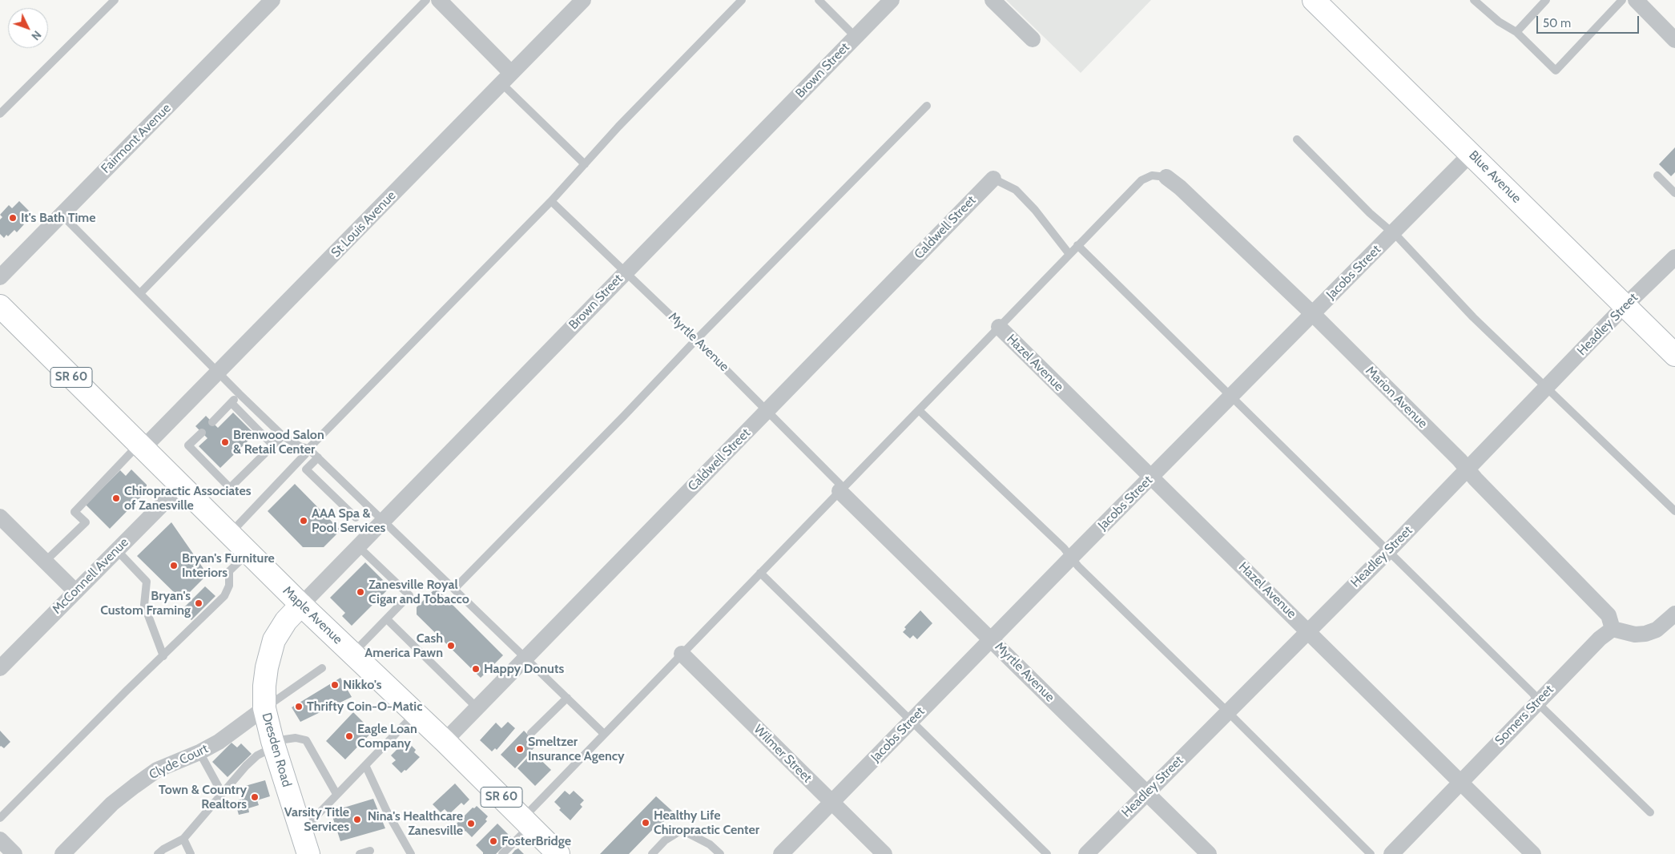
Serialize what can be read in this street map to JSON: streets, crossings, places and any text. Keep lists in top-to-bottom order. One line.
{"streets":{"main road":["Blue Avenue","SR 60","Maple Avenue","Dresden Road"],"street":["Brown Street","Fairmont Avenue","St Louis Avenue","Caldwell Street","Jacobs Street","Headley Street","Myrtle Avenue","Hazel Avenue","Marion Avenue","McConnell Avenue","Somers Street","Wilmer Street","Clyde Court"]},"crossings":[["Brown Street","Myrtle Avenue"],["Brown Street","Maple Avenue"],["Brown Street","Dresden Road"],["Blue Avenue","Jacobs Street"],["Blue Avenue","Headley Street"],["St Louis Avenue","Maple Avenue"],["Caldwell Street","Myrtle Avenue"],["Caldwell Street","Maple Avenue"],["Jacobs Street","Myrtle Avenue"],["Jacobs Street","Hazel Avenue"],["Jacobs Street","Marion Avenue"],["Jacobs Street","Wilmer Street"],["Headley Street","Myrtle Avenue"],["Headley Street","Hazel Avenue"],["Headley Street","Marion Avenue"],["Hazel Avenue","Somers Street"],["Marion Avenue","Somers Street"],["McConnell Avenue","Maple Avenue"],["Maple Avenue","Dresden Road"],["Dresden Road","Clyde Court"]],"places":["It's Bath Time","Brenwood Salon & Retail Center","Chiropractic Associates of Zanesville","AAA Spa & Pool Services","Bryan's Furniture Interiors","Zanesville Royal Cigar and Tobacco","Bryan's Custom Framing","Cash America Pawn","Happy Donuts","Nikko's","Thrifty Coin-O-Matic","Eagle Loan Company","Smeltzer Insurance Agency","Town & Country Realtors","Varsity Title Services","Healthy Life Chiropractic Center","Nina's Healthcare Zanesville","FosterBridge"],"scale_bar":"50 m","north":"bottom right"}
